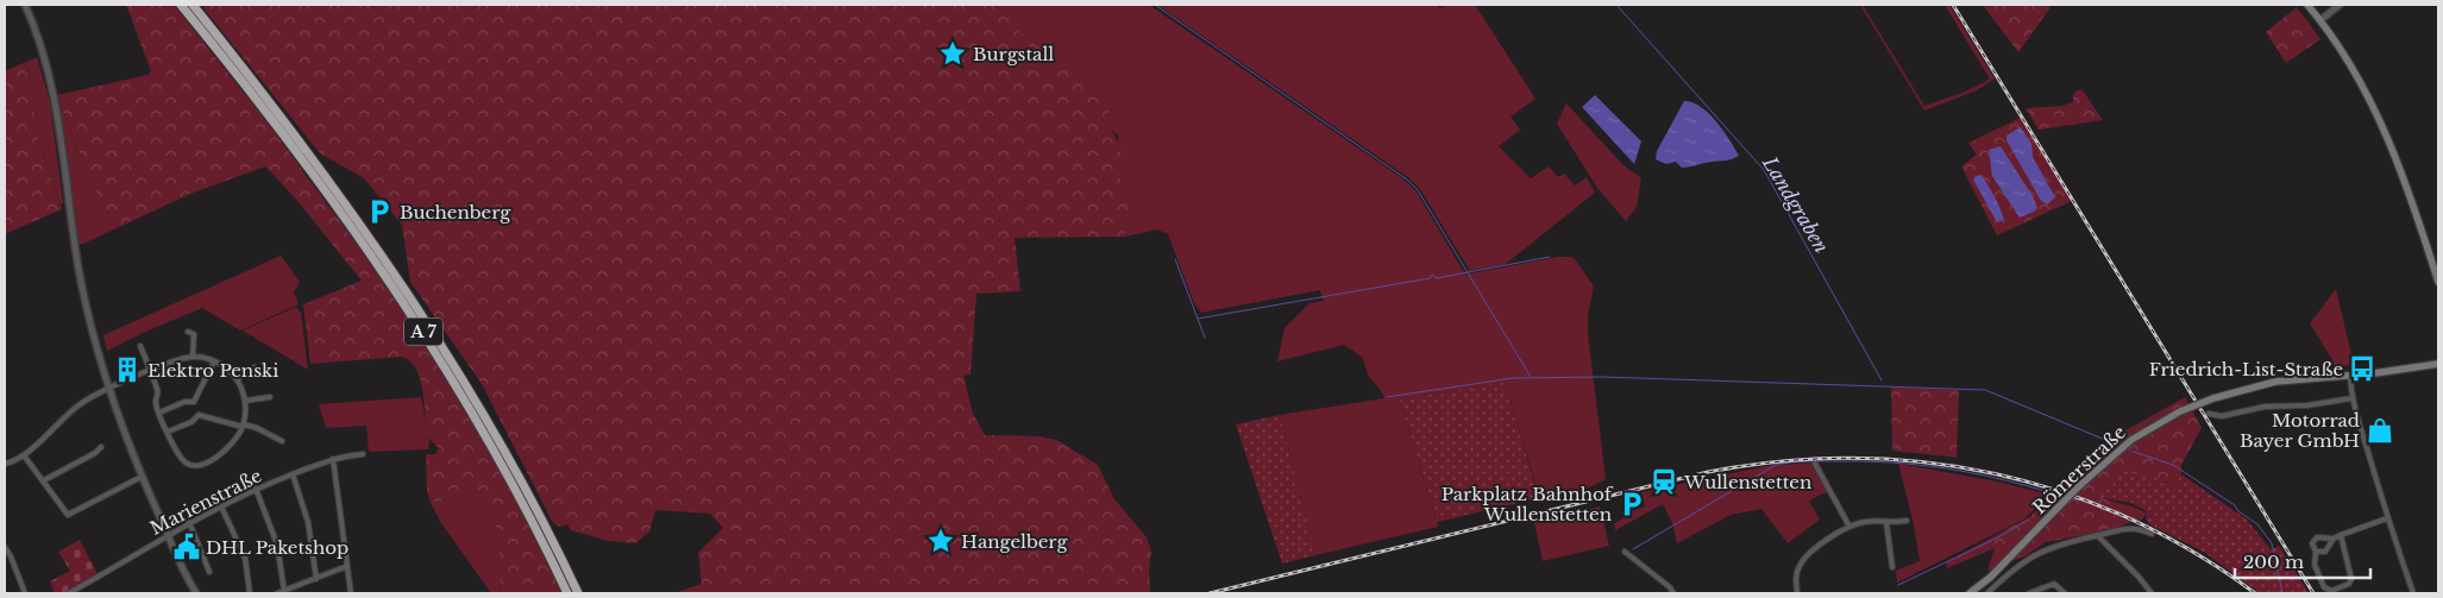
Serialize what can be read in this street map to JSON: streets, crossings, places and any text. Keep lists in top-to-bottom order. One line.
{"streets":{"highway":["A 7"],"main road":["Römerstraße"],"street":["Marienstraße"]},"water":["Landgraben"],"places":{"place":["Burgstall","Hangelberg"],"parking":["Buchenberg","Parkplatz Bahnhof Wullenstetten"],"bus stop":["Friedrich-List-Straße"],"building":["Elektro Penski"],"shop":["Motorrad Bayer GmbH"],"station":["Wullenstetten"],"public building":["DHL Paketshop"]},"scale_bar":"200 m"}
